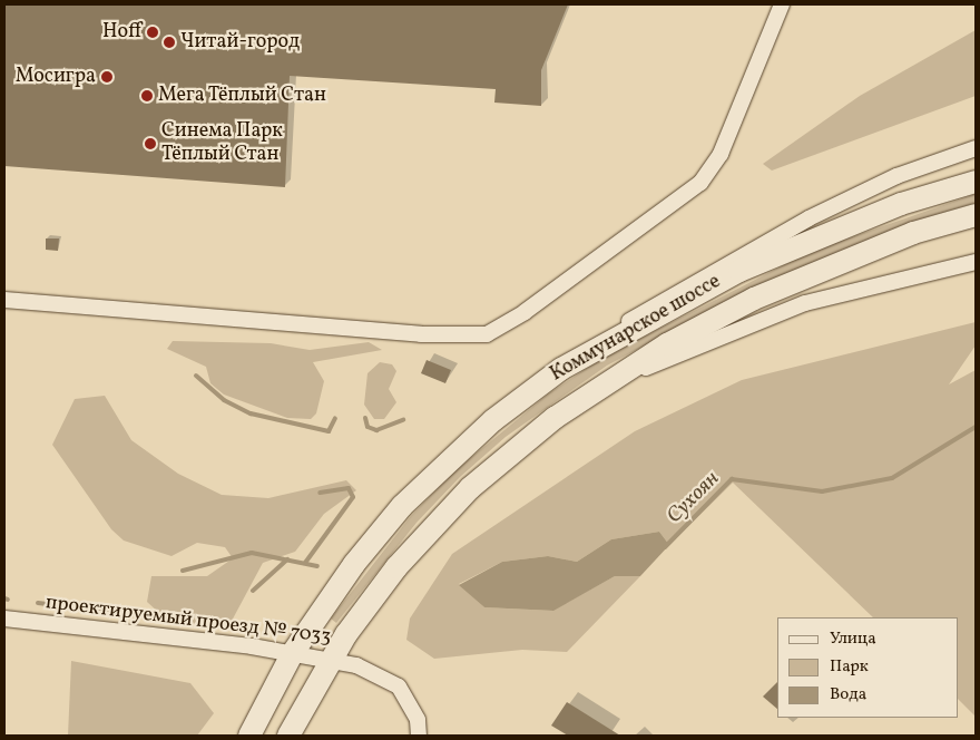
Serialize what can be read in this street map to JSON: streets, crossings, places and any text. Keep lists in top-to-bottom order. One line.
{"streets":{"main road":["Коммунарское шоссе"],"street":["проектируемый проезд № 7033"]},"crossings":[["Коммунарское шоссе","проектируемый проезд № 7033"]],"water":["Сухоян"],"places":["Hoff","Читай-город","Мосигра","Мега Тёплый Cтан","Синема Парк Тёплый Стан"],"legend":["Улица","Парк","Вода"]}
